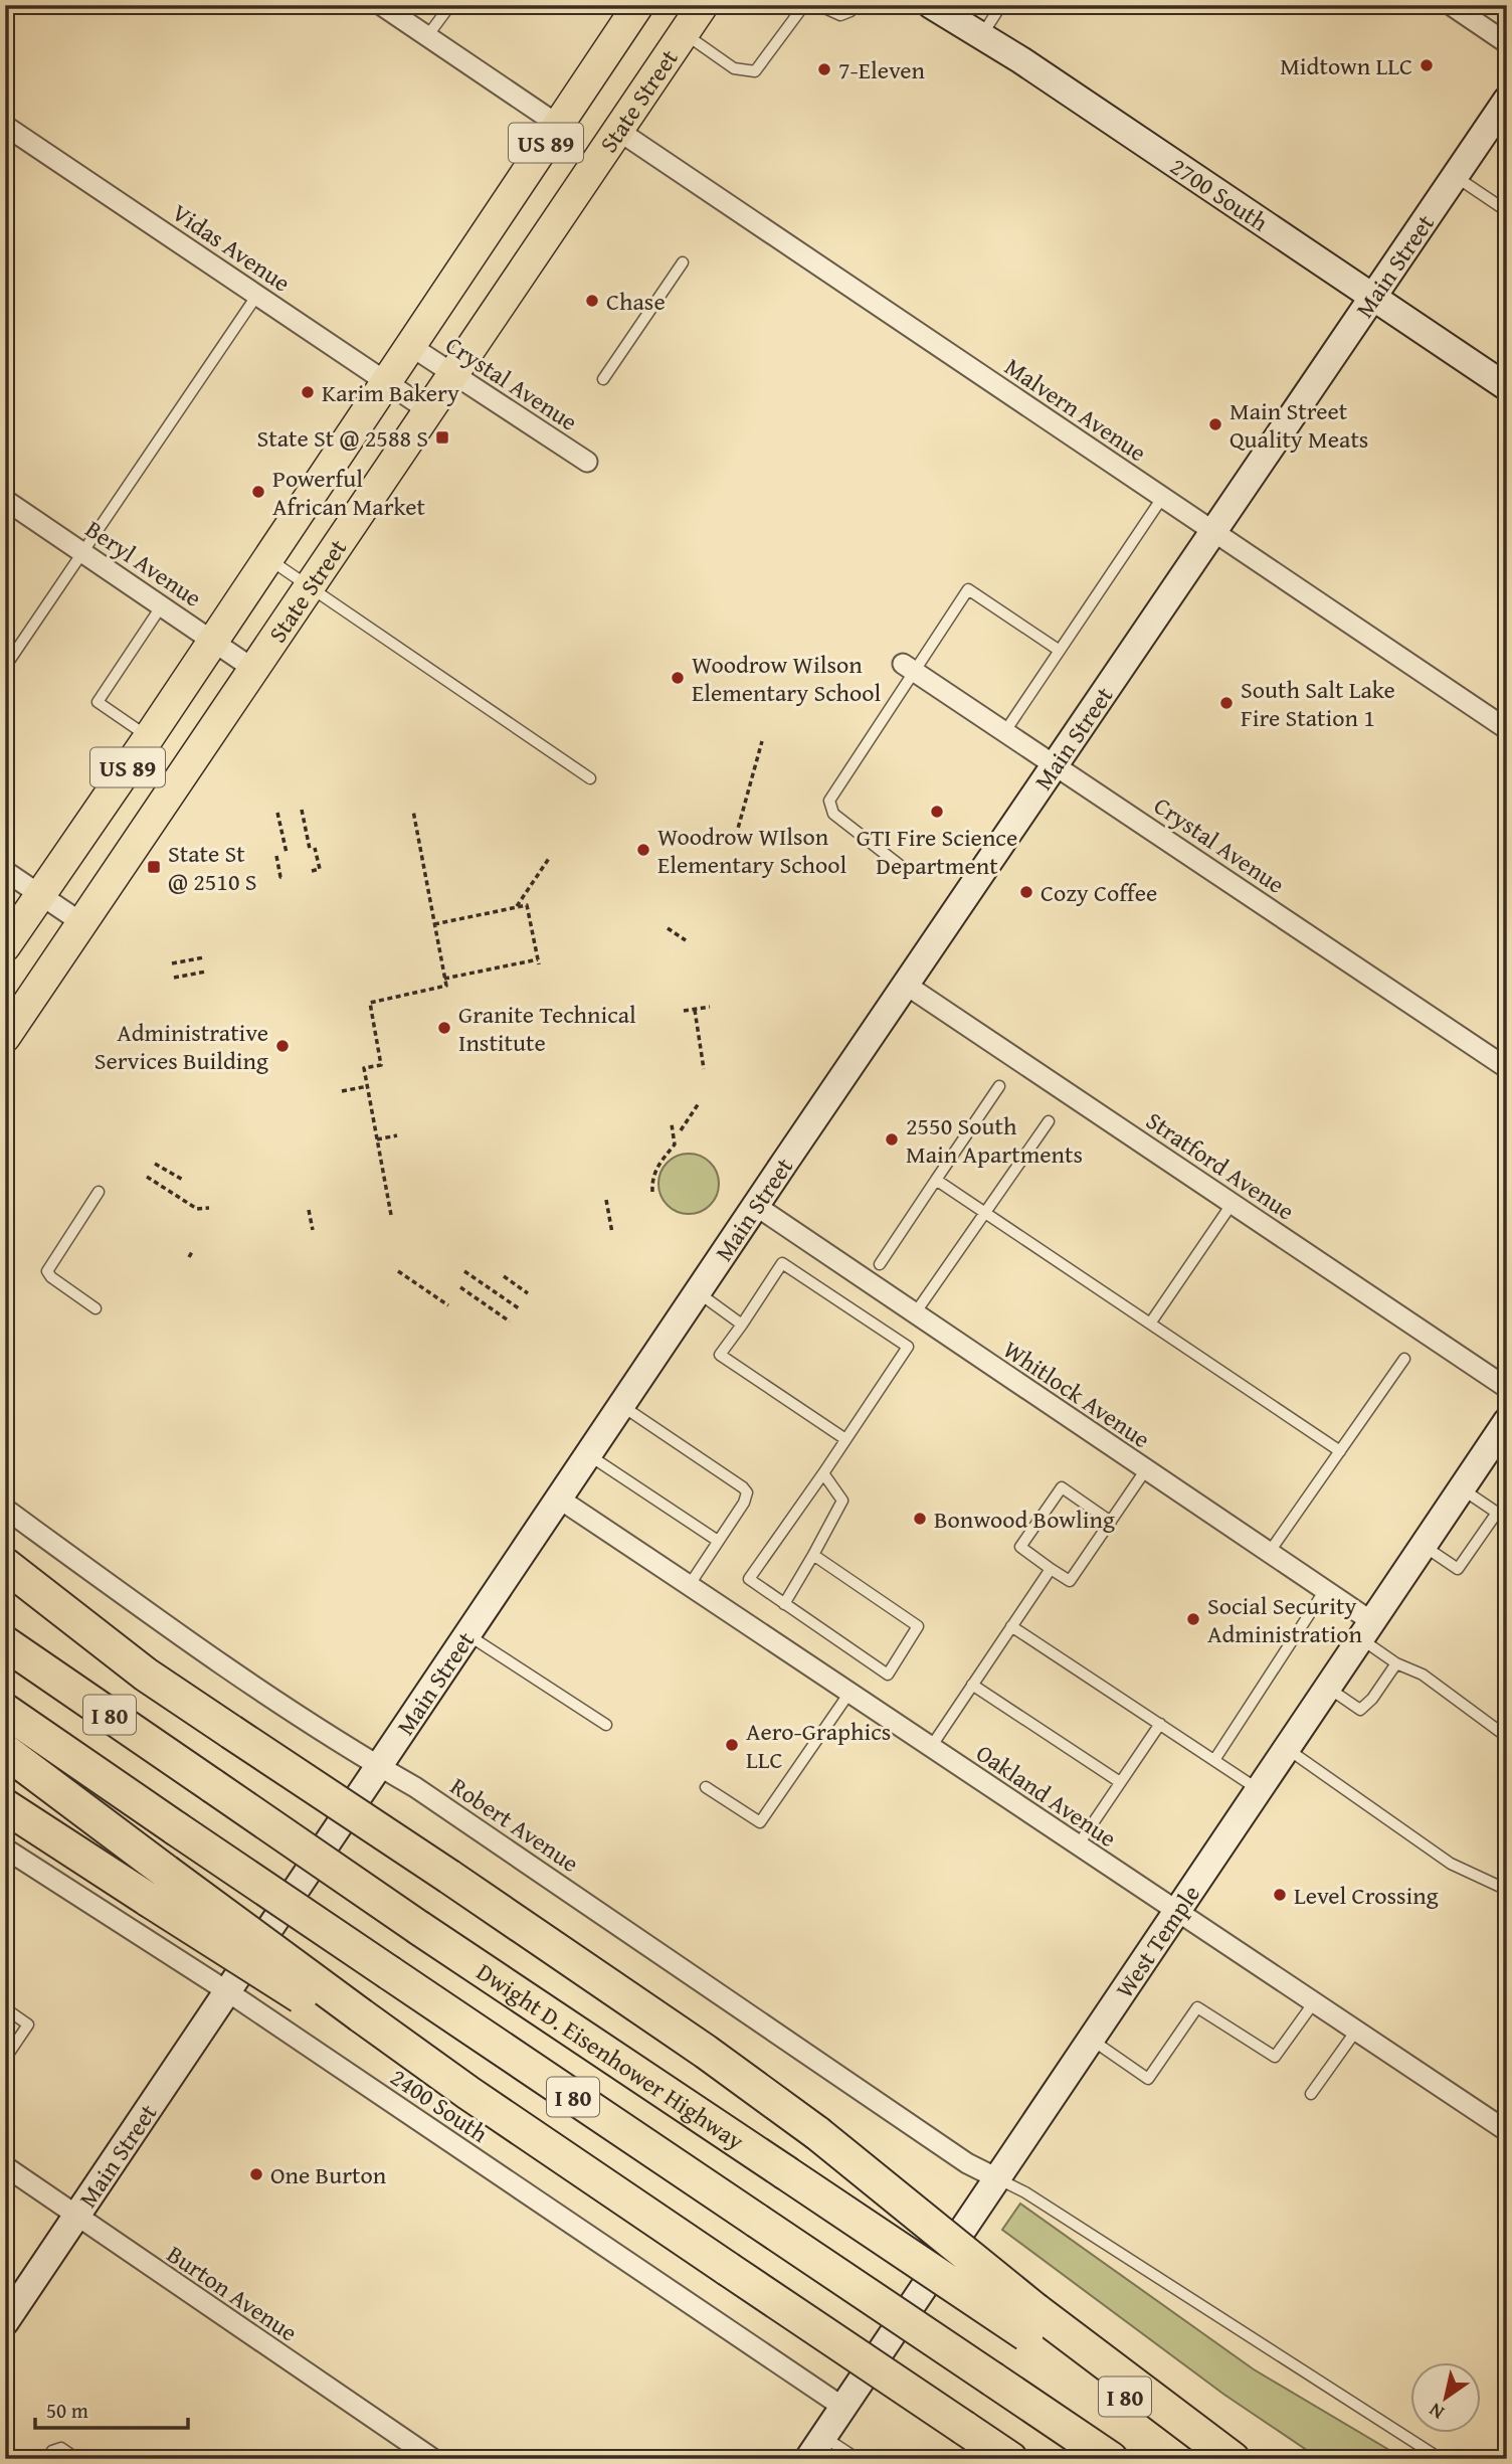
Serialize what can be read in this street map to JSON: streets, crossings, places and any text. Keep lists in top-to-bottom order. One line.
{"streets":{"highway":["I 80","Dwight D. Eisenhower Highway"],"main road":["State Street","US 89"],"street":["2700 South","Vidas Avenue","Main Street","Crystal Avenue","Malvern Avenue","Beryl Avenue","Stratford Avenue","Whitlock Avenue","Oakland Avenue","Robert Avenue","West Temple","2400 South","Burton Avenue"]},"crossings":[["State Street","Vidas Avenue"],["State Street","Crystal Avenue"],["State Street","Malvern Avenue"],["State Street","Beryl Avenue"],["2700 South","Main Street"],["Main Street","Crystal Avenue"],["Main Street","Malvern Avenue"],["Main Street","Stratford Avenue"],["Main Street","Whitlock Avenue"],["Main Street","Oakland Avenue"],["Main Street","Robert Avenue"],["Main Street","2400 South"],["Main Street","Burton Avenue"],["Whitlock Avenue","West Temple"],["Oakland Avenue","West Temple"],["Robert Avenue","West Temple"],["West Temple","2400 South"]],"places":{"other":["Midtown LLC","7-Eleven","Chase","Karim Bakery","Main Street Quality Meats","Powerful African Market","Woodrow Wilson Elementary School","South Salt Lake Fire Station 1","GTI Fire Science Department","Woodrow WIlson Elementary School","Cozy Coffee","Granite Technical Institute","Administrative Services Building","2550 South Main Apartments","Bonwood Bowling","Social Security Administration","Aero-Graphics LLC","Level Crossing","One Burton"],"transit":["State St @ 2588 S","State St @ 2510 S"]},"scale_bar":"50 m","north":"bottom left"}
